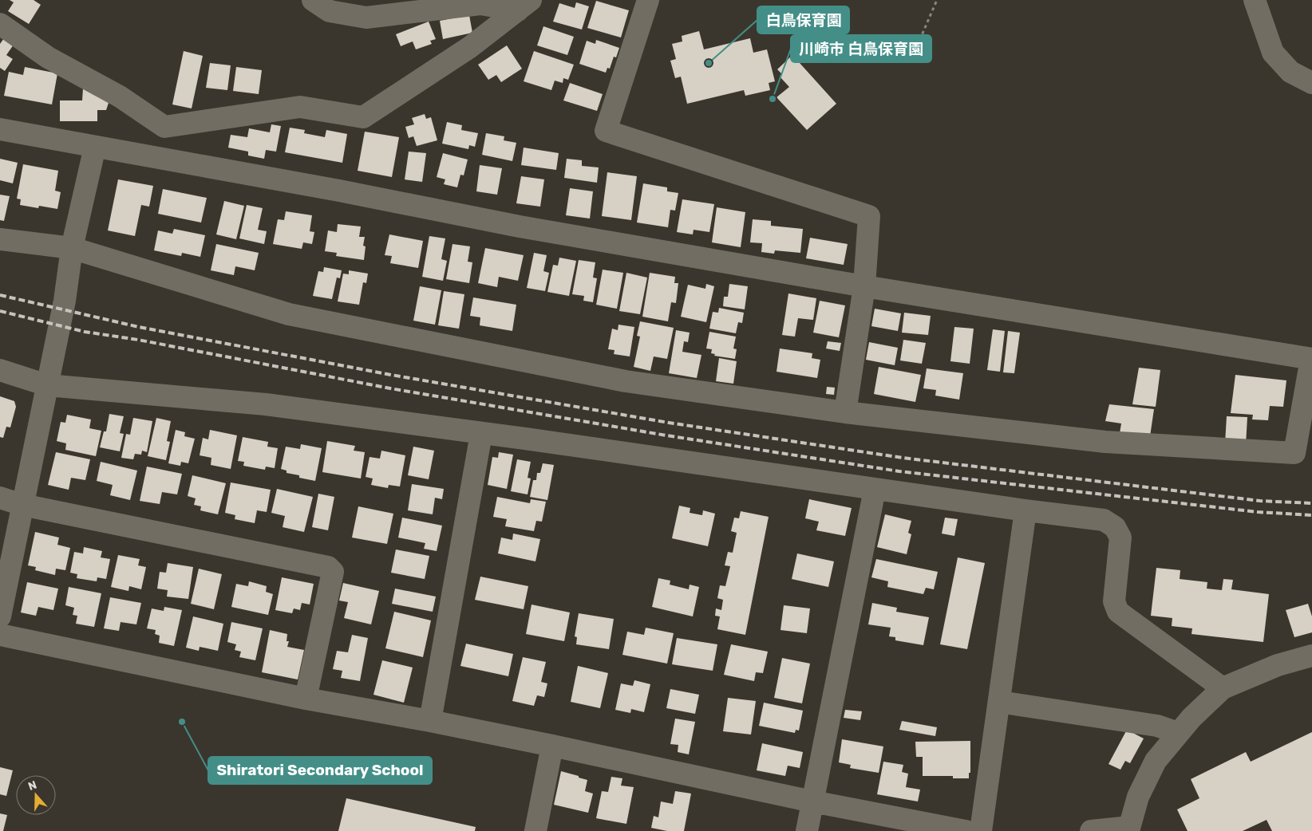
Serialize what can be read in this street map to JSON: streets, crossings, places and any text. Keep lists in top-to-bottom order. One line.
{"places":["白鳥保育園","川崎市 白鳥保育園","Shiratori Secondary School"],"north":"top"}
